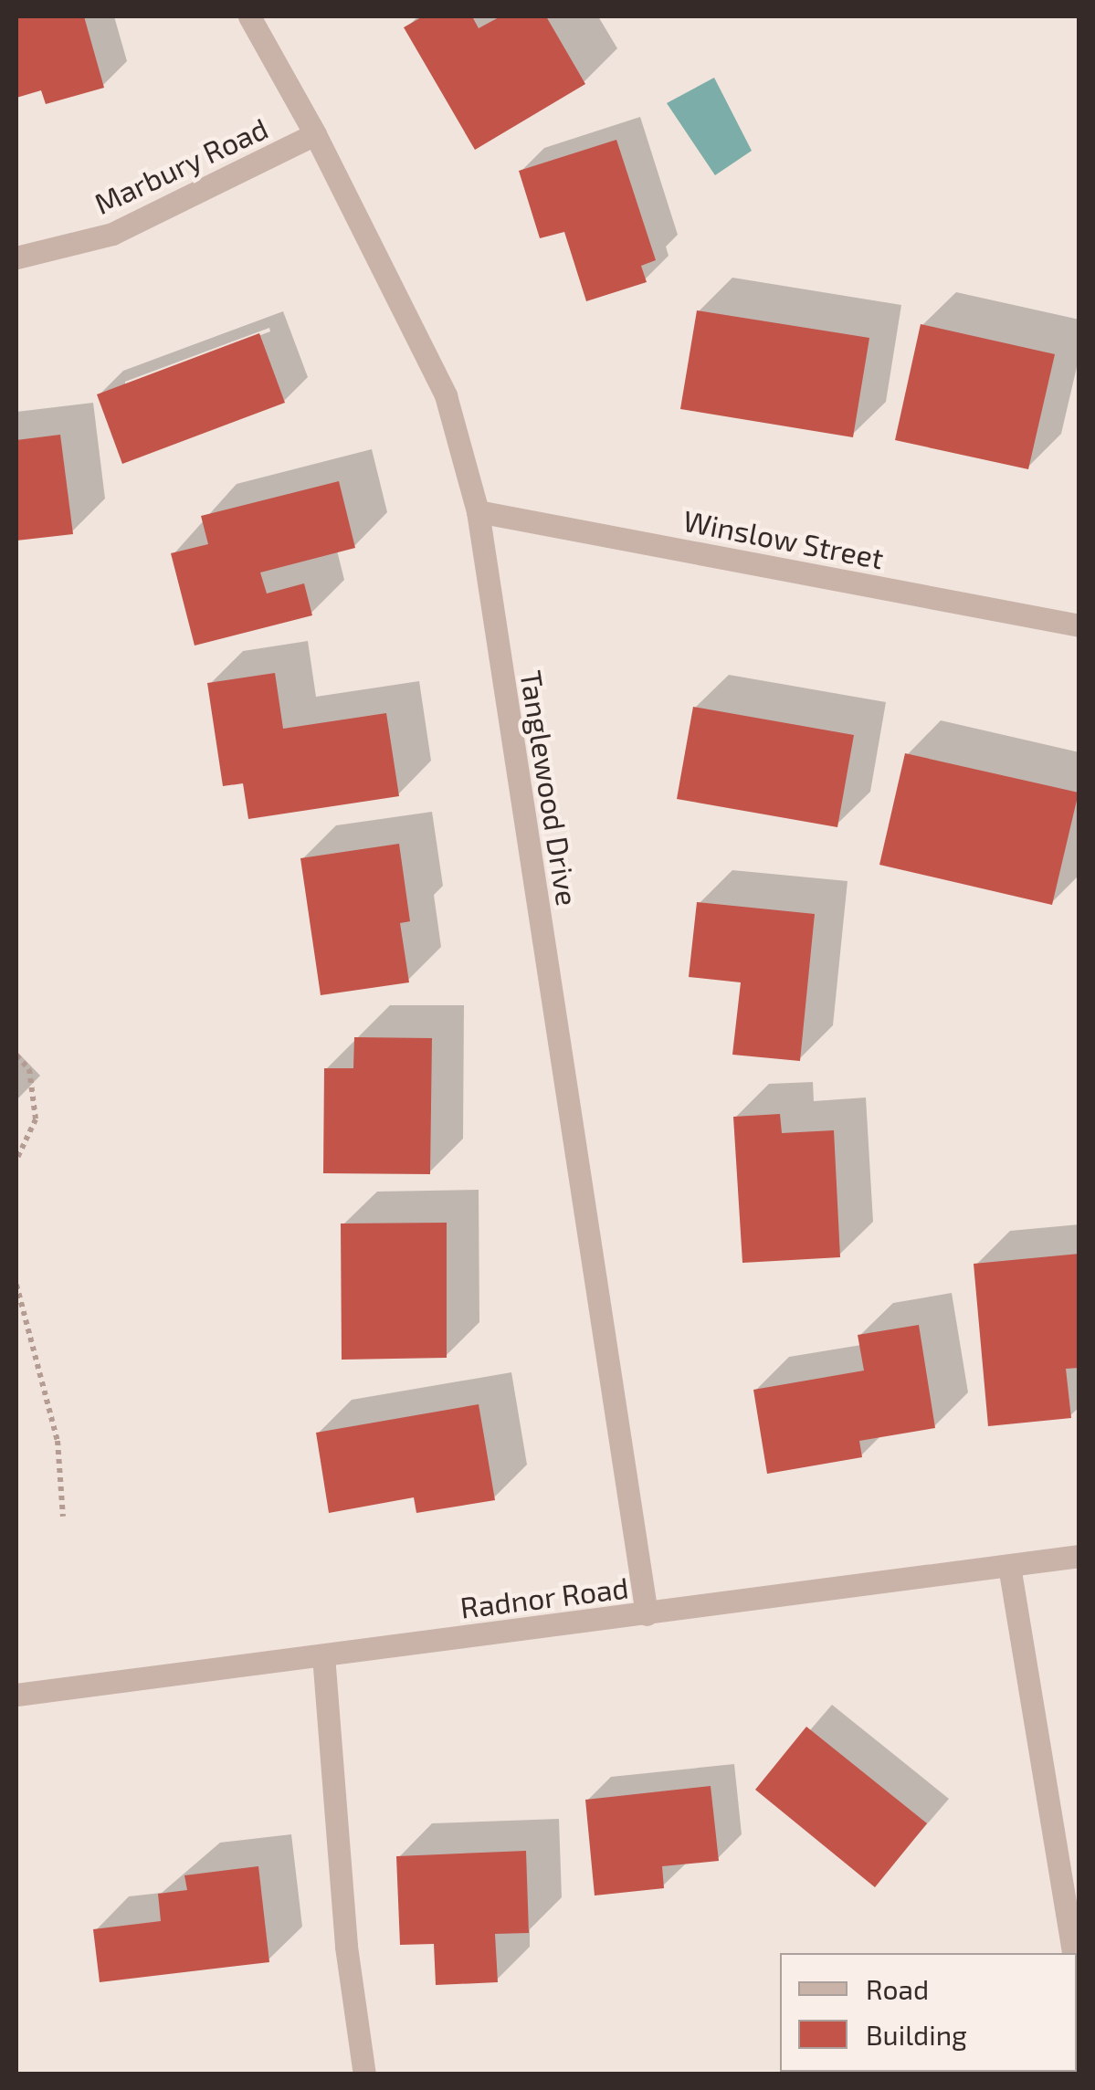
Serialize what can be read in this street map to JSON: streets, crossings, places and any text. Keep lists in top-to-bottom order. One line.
{"streets":{"street":["Marbury Road","Winslow Street","Tanglewood Drive","Radnor Road"]},"crossings":[["Marbury Road","Tanglewood Drive"],["Winslow Street","Tanglewood Drive"],["Tanglewood Drive","Radnor Road"]],"legend":["Road","Building"]}
